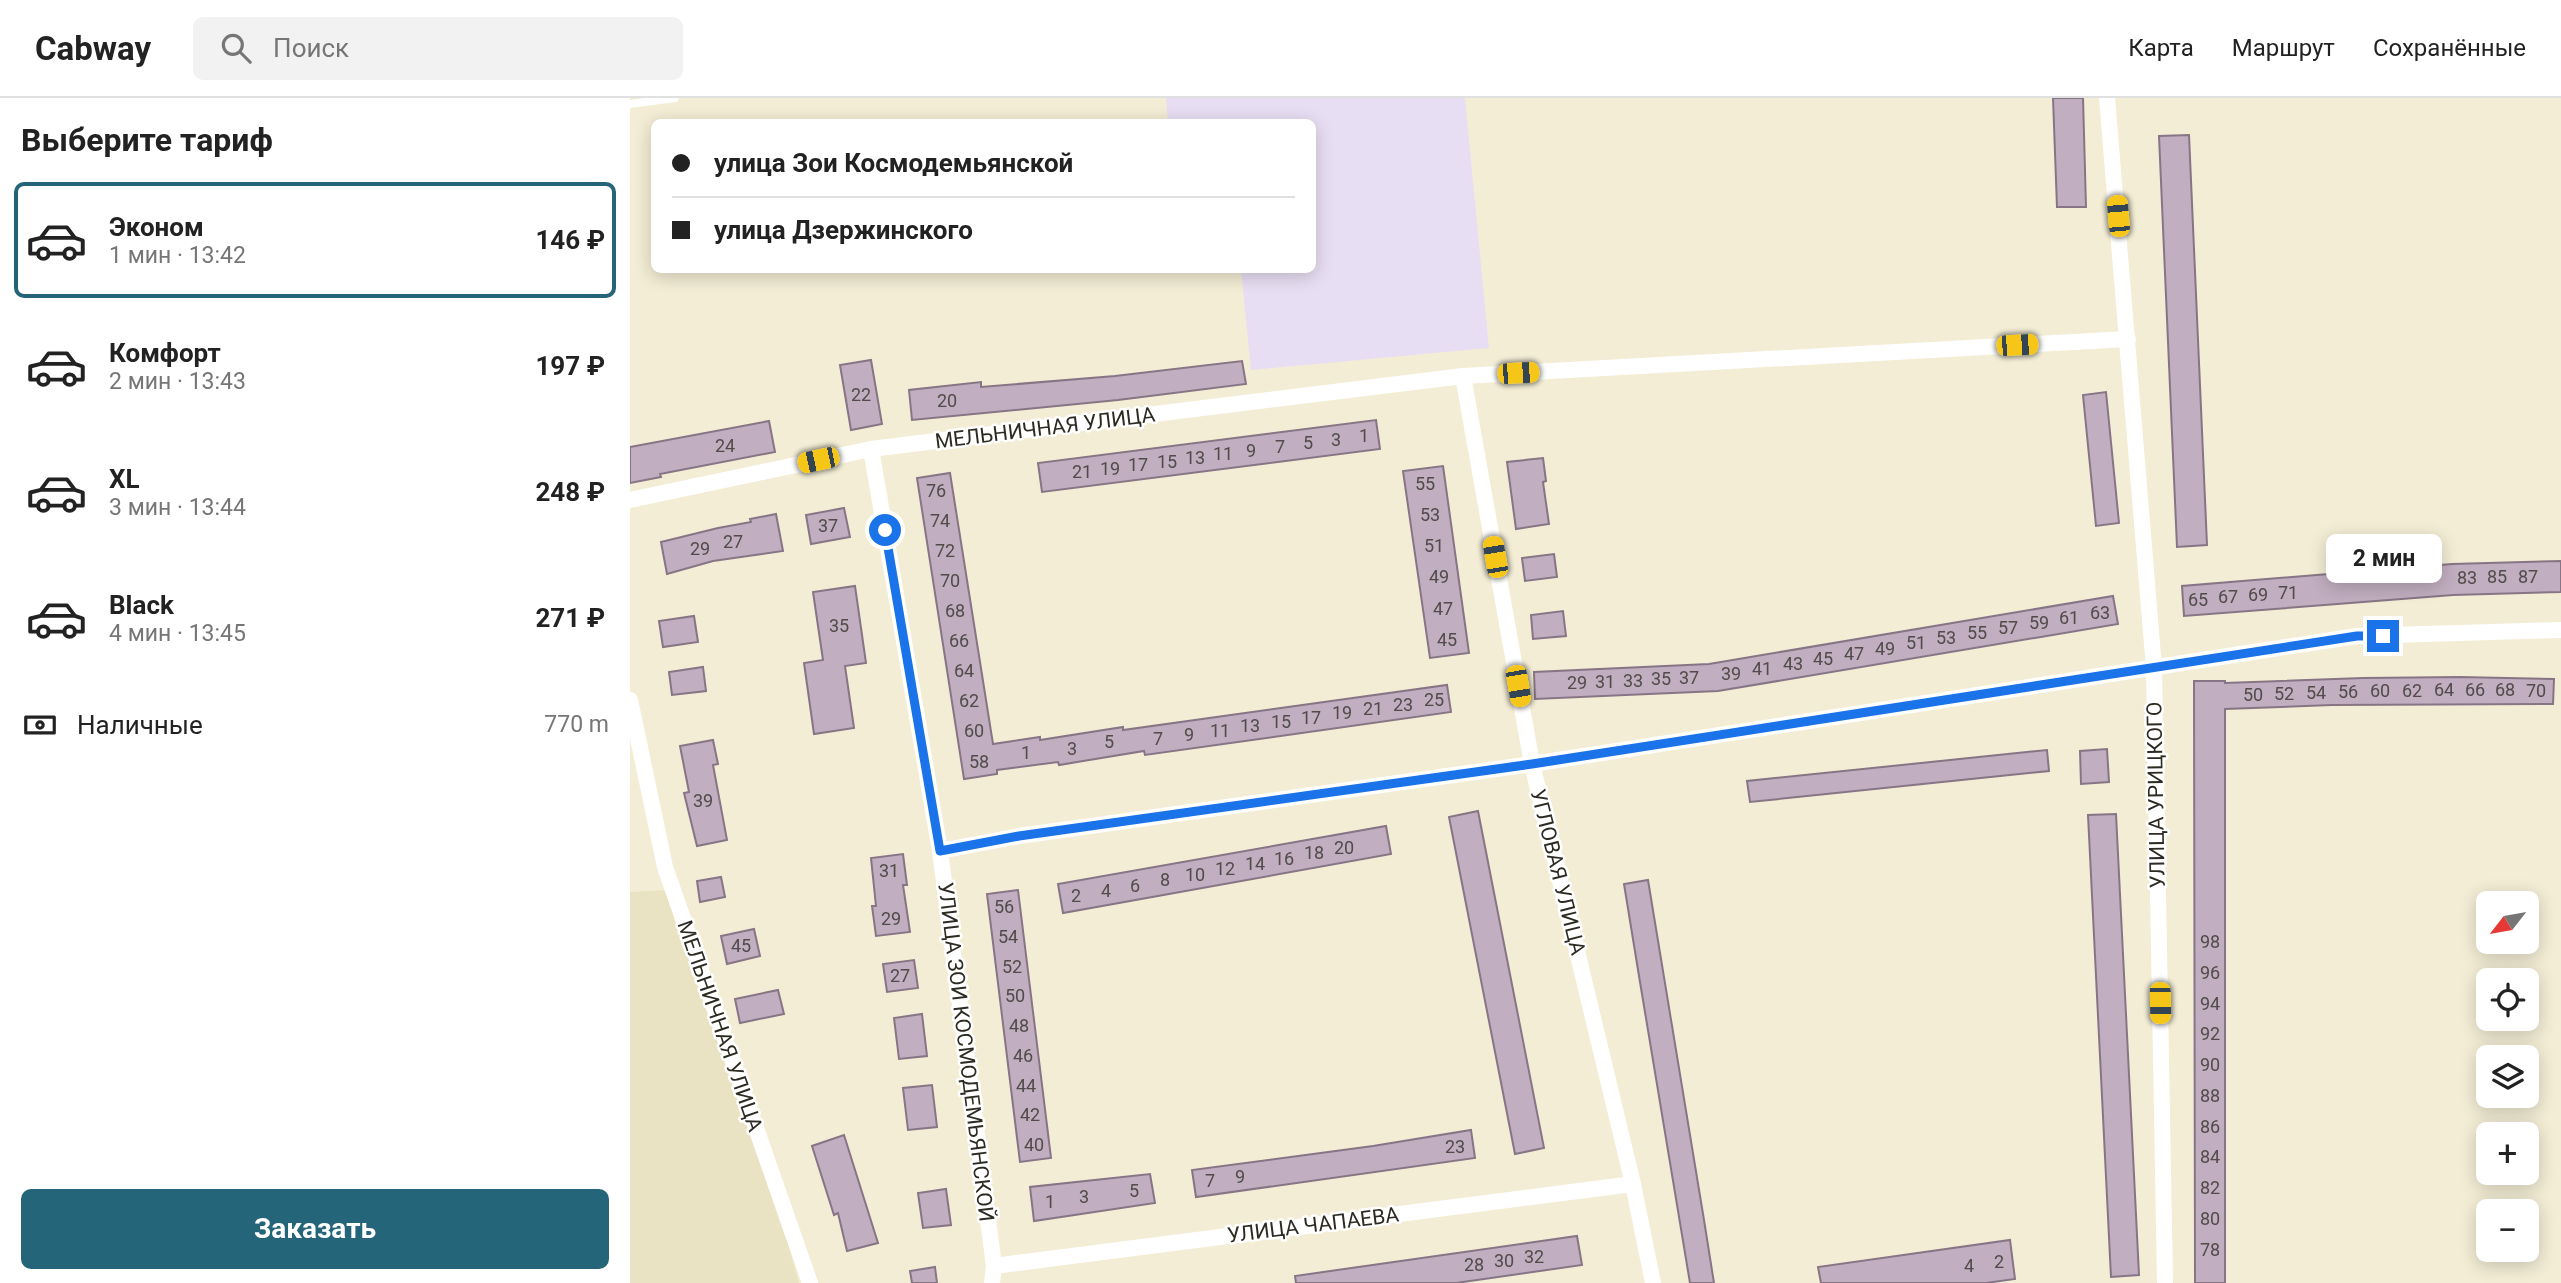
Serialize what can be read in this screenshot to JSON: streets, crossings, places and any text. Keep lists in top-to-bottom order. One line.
{"streets":{"street":["МЕЛЬНИЧНАЯ УЛИЦА","УЛИЦА УРИЦКОГО","УГЛОВАЯ УЛИЦА","УЛИЦА ЗОИ КОСМОДЕМЬЯНСКОЙ","УЛИЦА ЧАПАЕВА"]},"crossings":[["МЕЛЬНИЧНАЯ УЛИЦА","УЛИЦА УРИЦКОГО"],["МЕЛЬНИЧНАЯ УЛИЦА","УГЛОВАЯ УЛИЦА"],["МЕЛЬНИЧНАЯ УЛИЦА","УЛИЦА ЗОИ КОСМОДЕМЬЯНСКОЙ"],["УГЛОВАЯ УЛИЦА","УЛИЦА ЧАПАЕВА"],["УЛИЦА ЗОИ КОСМОДЕМЬЯНСКОЙ","УЛИЦА ЧАПАЕВА"]],"house_numbers":["22","20","1","3","5","24","7","9","11","13","15","17","19","21","55","76","53","74","37","27","51","29","72","49","85","87","83","70","71","69","67","65","47","68","63","61","59","35","57","55","53","45","66","51","49","47","45","43","41","64","39","37","35","33","31","29","64","66","68","60","62","70","56","54","52","50","25","62","23","21","19","17","15","13","60","11","9","7","5","3","1","58","39","20","18","16","14","12","31","10","8","6","4","2","56","29","54","98","45","52","96","27","50","94","48","92","46","90","44","88","42","86","40","23","84","9","7","82","5","3","1","80","78","32","30","2","28","4"],"north":"bottom left","page":{"header":"Cabway","search":"Поиск","nav":["Карта","Маршрут","Сохранённые"],"heading":"Выберите тариф","banner":["улица Зои Космодемьянской","улица Дзержинского"],"list":[{"name":"Эконом","note":"1 мин · 13:42","value":"146 ₽"},{"name":"Комфорт","note":"2 мин · 13:43","value":"197 ₽"},{"name":"XL","note":"3 мин · 13:44","value":"248 ₽"},{"name":"Black","note":"4 мин · 13:45","value":"271 ₽"}],"bubble":"2 мин","pay":["Наличные","770 m"],"map_buttons":["+","−"],"buttons":"Заказать"}}
